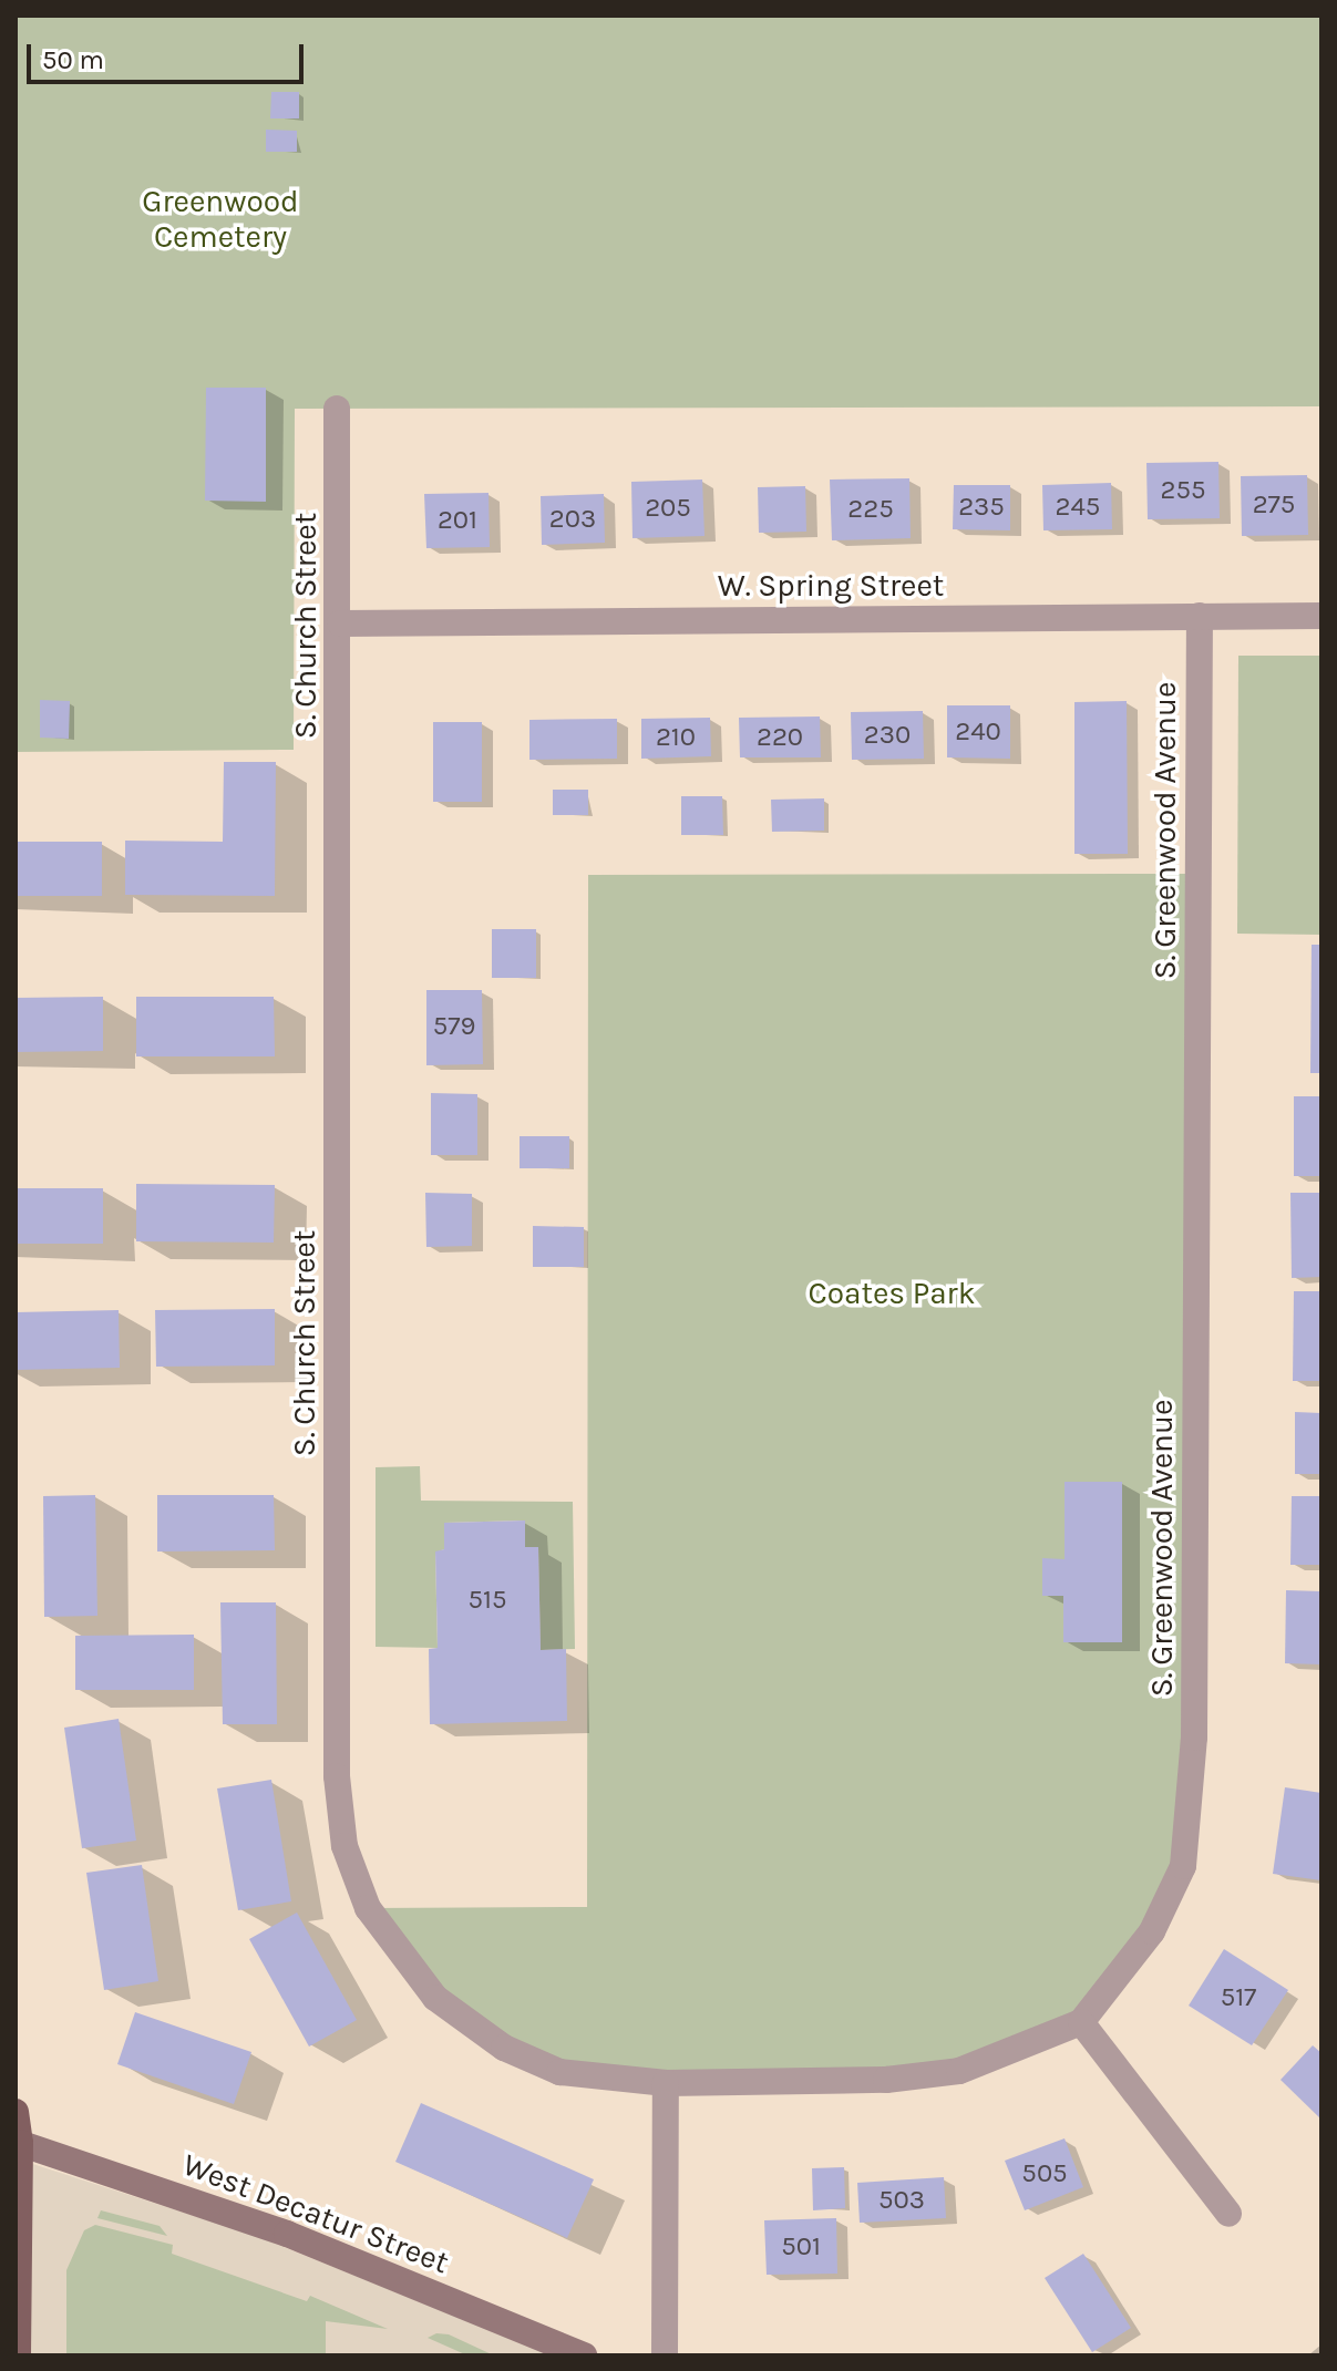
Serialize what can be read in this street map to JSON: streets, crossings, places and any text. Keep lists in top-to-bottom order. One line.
{"streets":{"street":["W. Spring Street","S. Church Street","S. Greenwood Avenue","West Decatur Street"]},"crossings":[["W. Spring Street","S. Church Street"],["W. Spring Street","S. Greenwood Avenue"]],"parks":["Greenwood Cemetery","Coates Park"],"house_numbers":["255","275","235","245","205","225","203","201","240","230","210","220","579","515","517","505","503","501"],"scale_bar":"50 m"}
